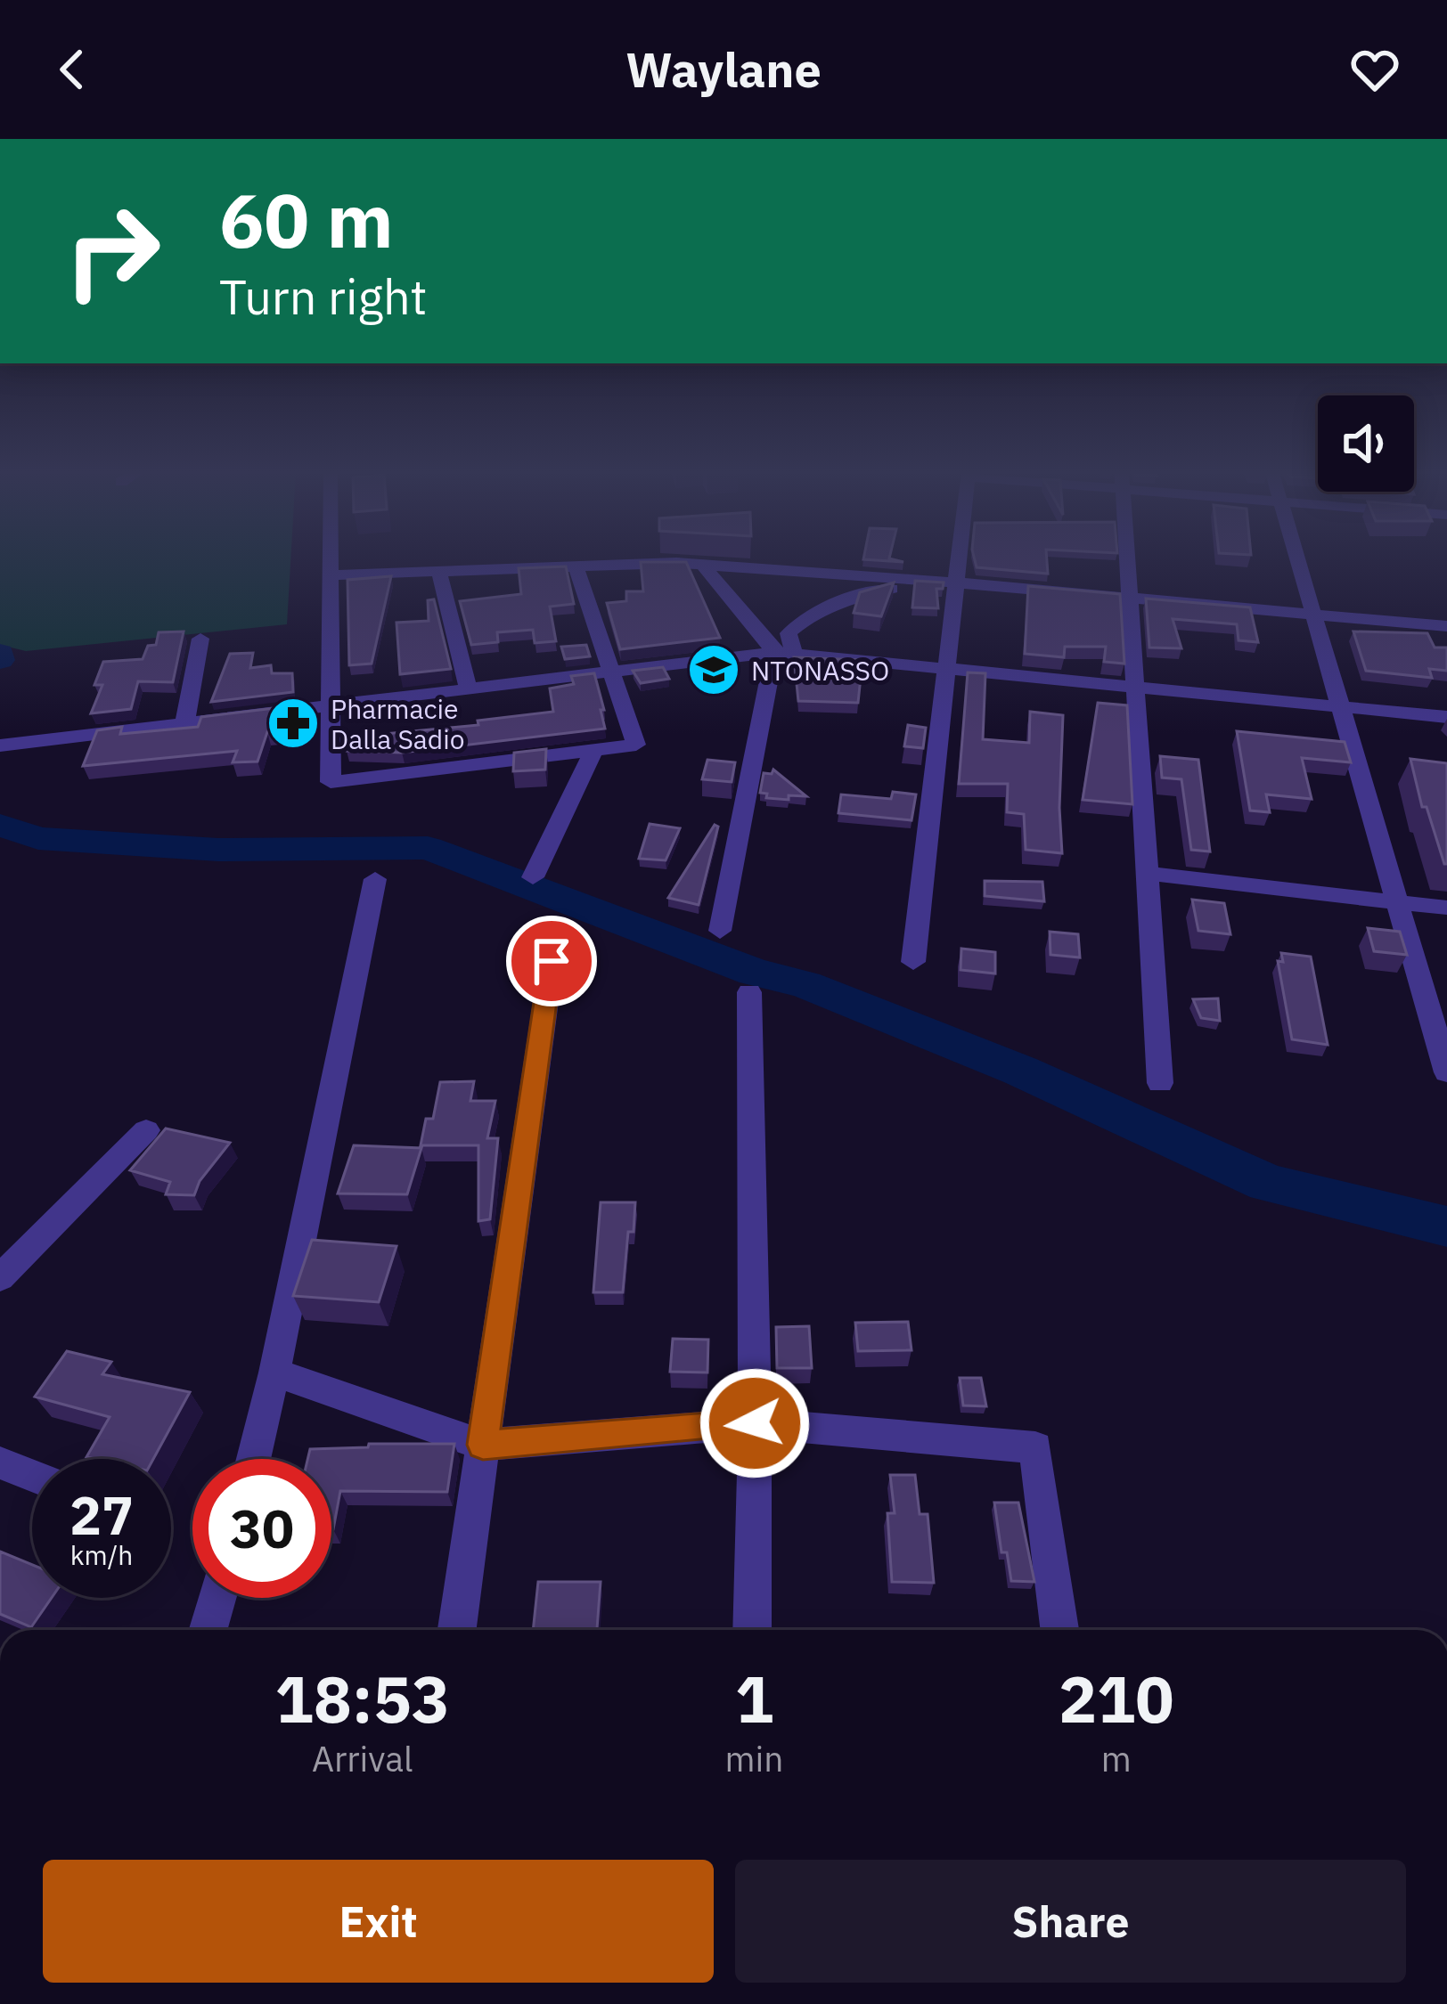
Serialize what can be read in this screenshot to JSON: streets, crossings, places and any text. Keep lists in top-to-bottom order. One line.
{"places":{"school or university":["NTONASSO"],"pharmacy":["Pharmacie Dalla Sadio"]},"page":{"header":"Waylane","turn":["60 m","Turn right"],"speed":"27 km/h","limit":"30","eta":["18:53","Arrival","1","min","210","m"],"buttons":["Exit","Share"]}}
